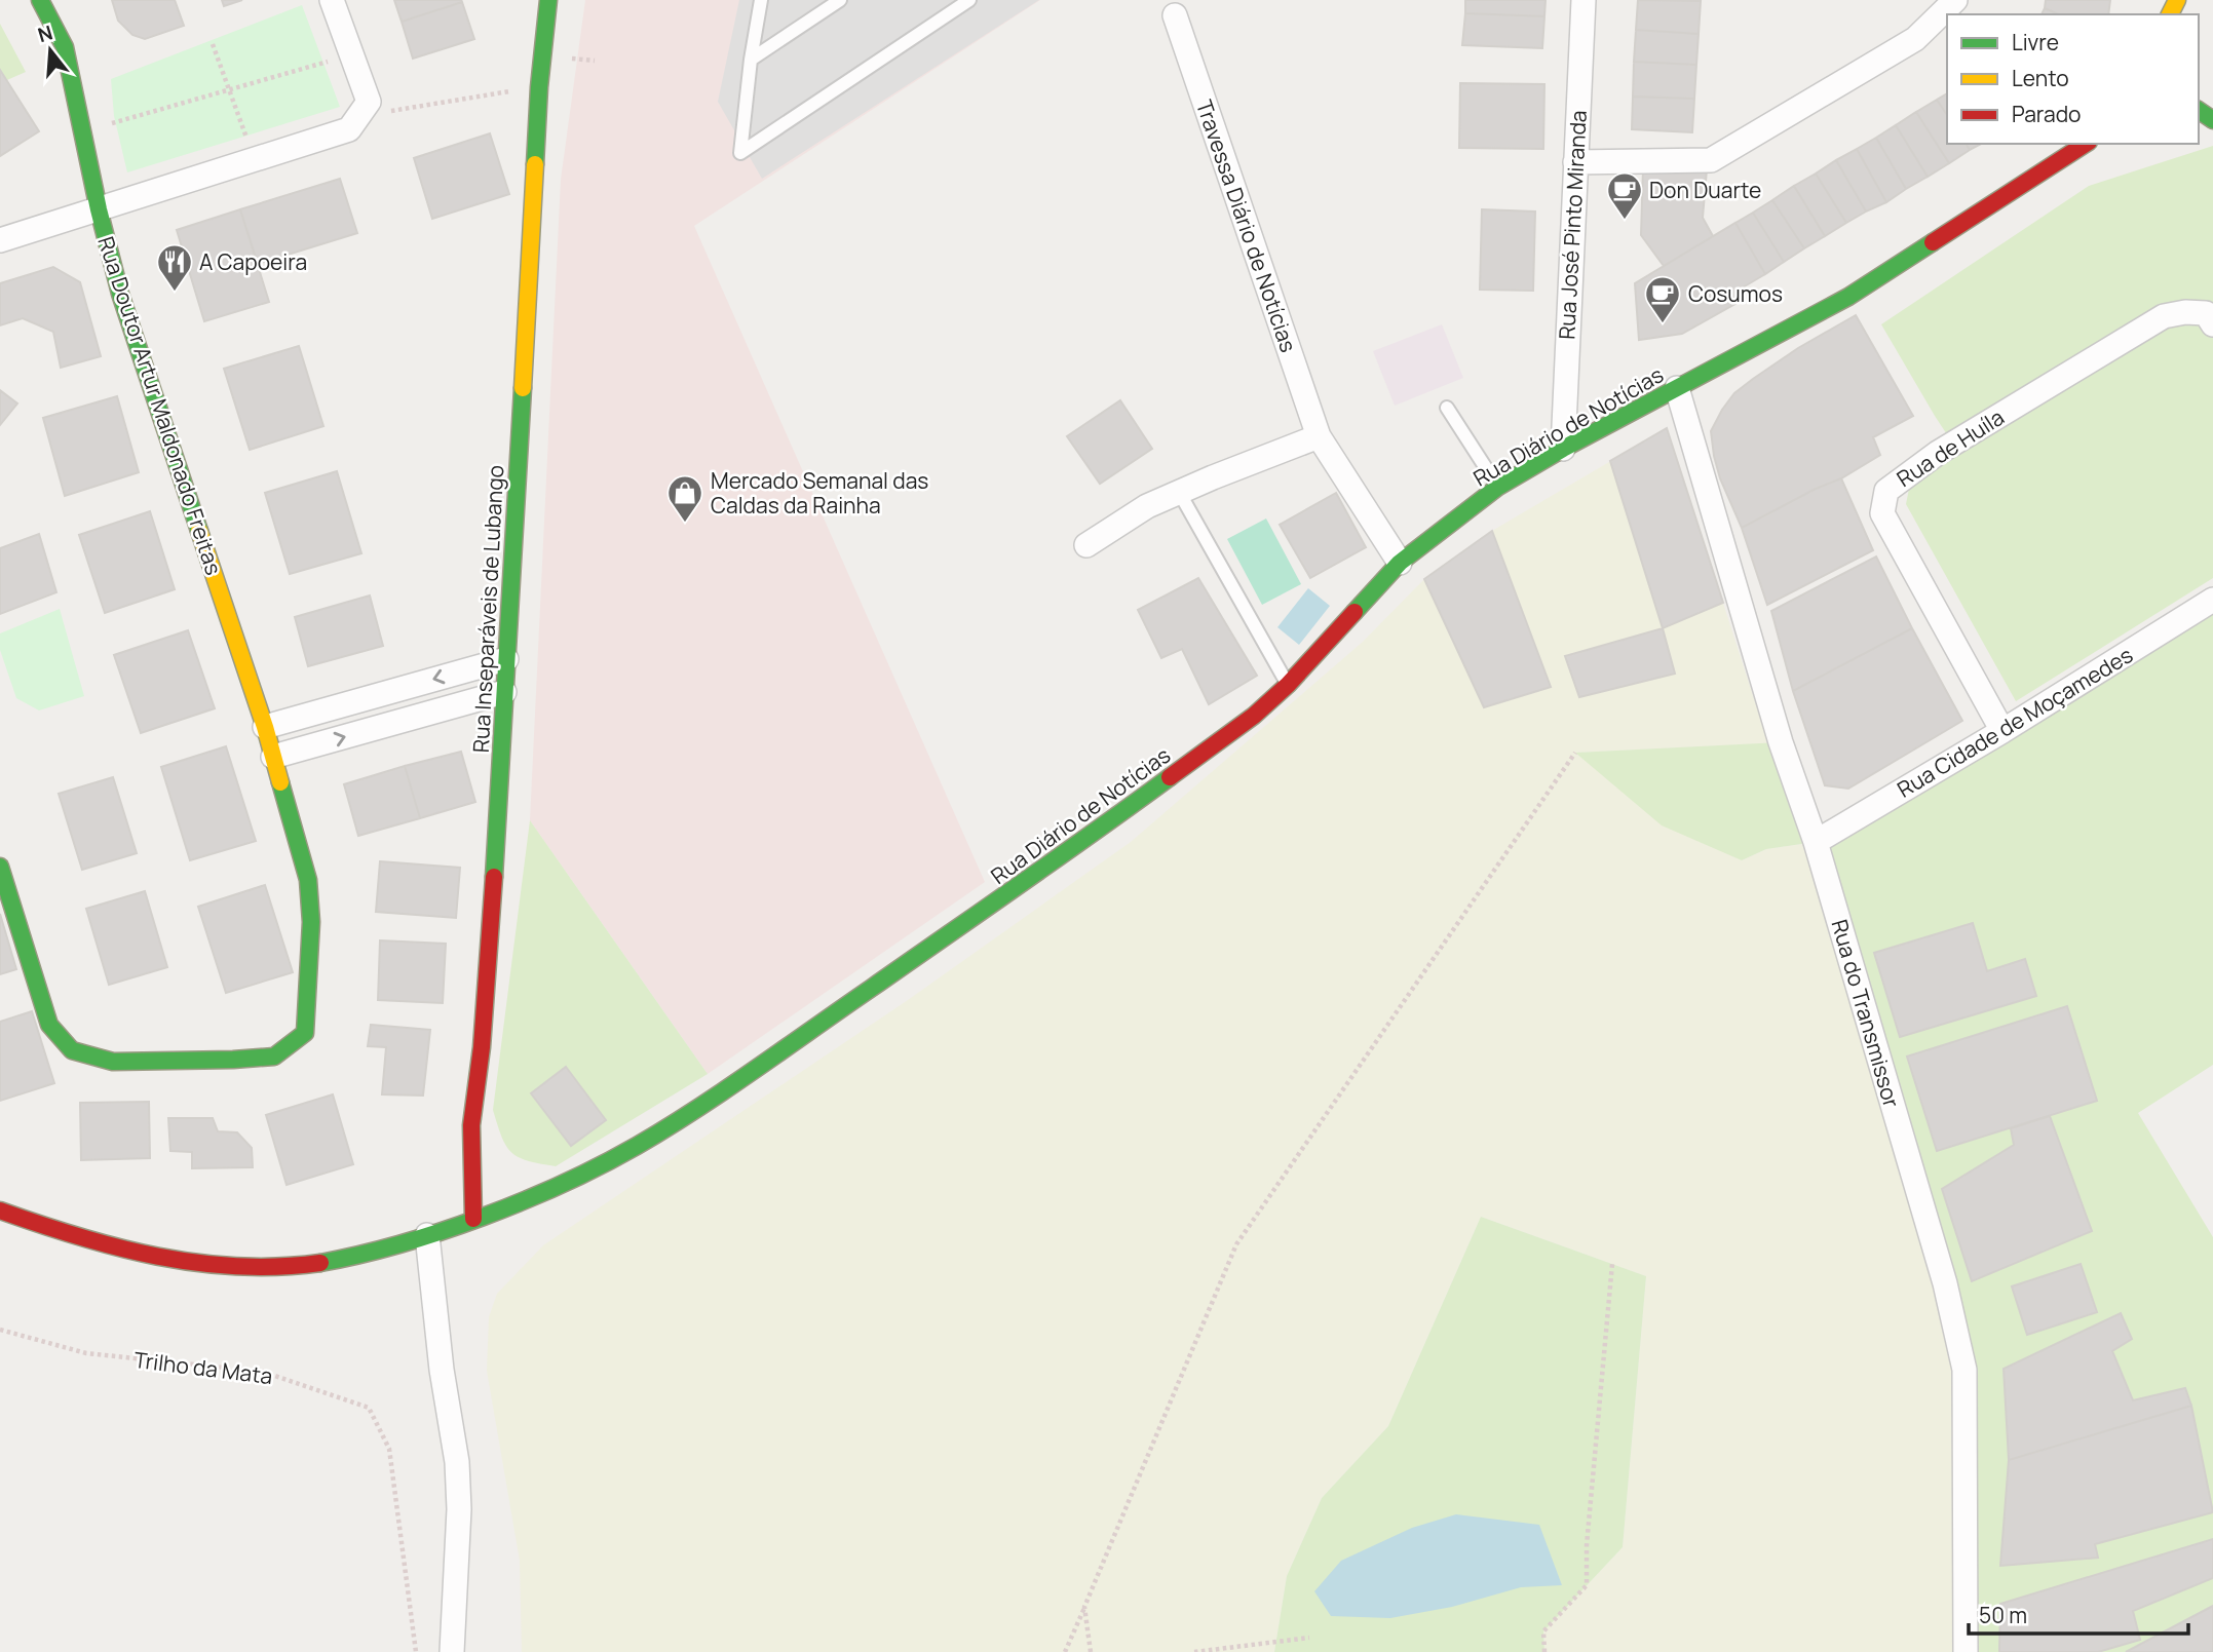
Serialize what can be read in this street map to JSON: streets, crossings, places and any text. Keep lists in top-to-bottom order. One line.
{"streets":{"street":["Rua José Pinto Miranda","Travessa Diário de Notícias","Rua Doutor Artur Maldonado Freitas","Rua Diário de Notícias","Rua de Huíla","Rua Inseparáveis de Lubango","Rua Cidade de Moçamedes","Rua do Transmissor"],"path":["Trilho da Mata"]},"crossings":[["Rua José Pinto Miranda","Rua Diário de Notícias"],["Travessa Diário de Notícias","Rua Diário de Notícias"],["Rua Diário de Notícias","Rua Inseparáveis de Lubango"],["Rua Diário de Notícias","Rua do Transmissor"],["Rua de Huíla","Rua Cidade de Moçamedes"],["Rua Cidade de Moçamedes","Rua do Transmissor"]],"places":{"cafe":["Don Duarte","Cosumos"],"restaurant":["A Capoeira"],"shop":["Mercado Semanal das Caldas da Rainha"]},"legend":["Livre","Lento","Parado"],"scale_bar":"50 m","north":"top"}
